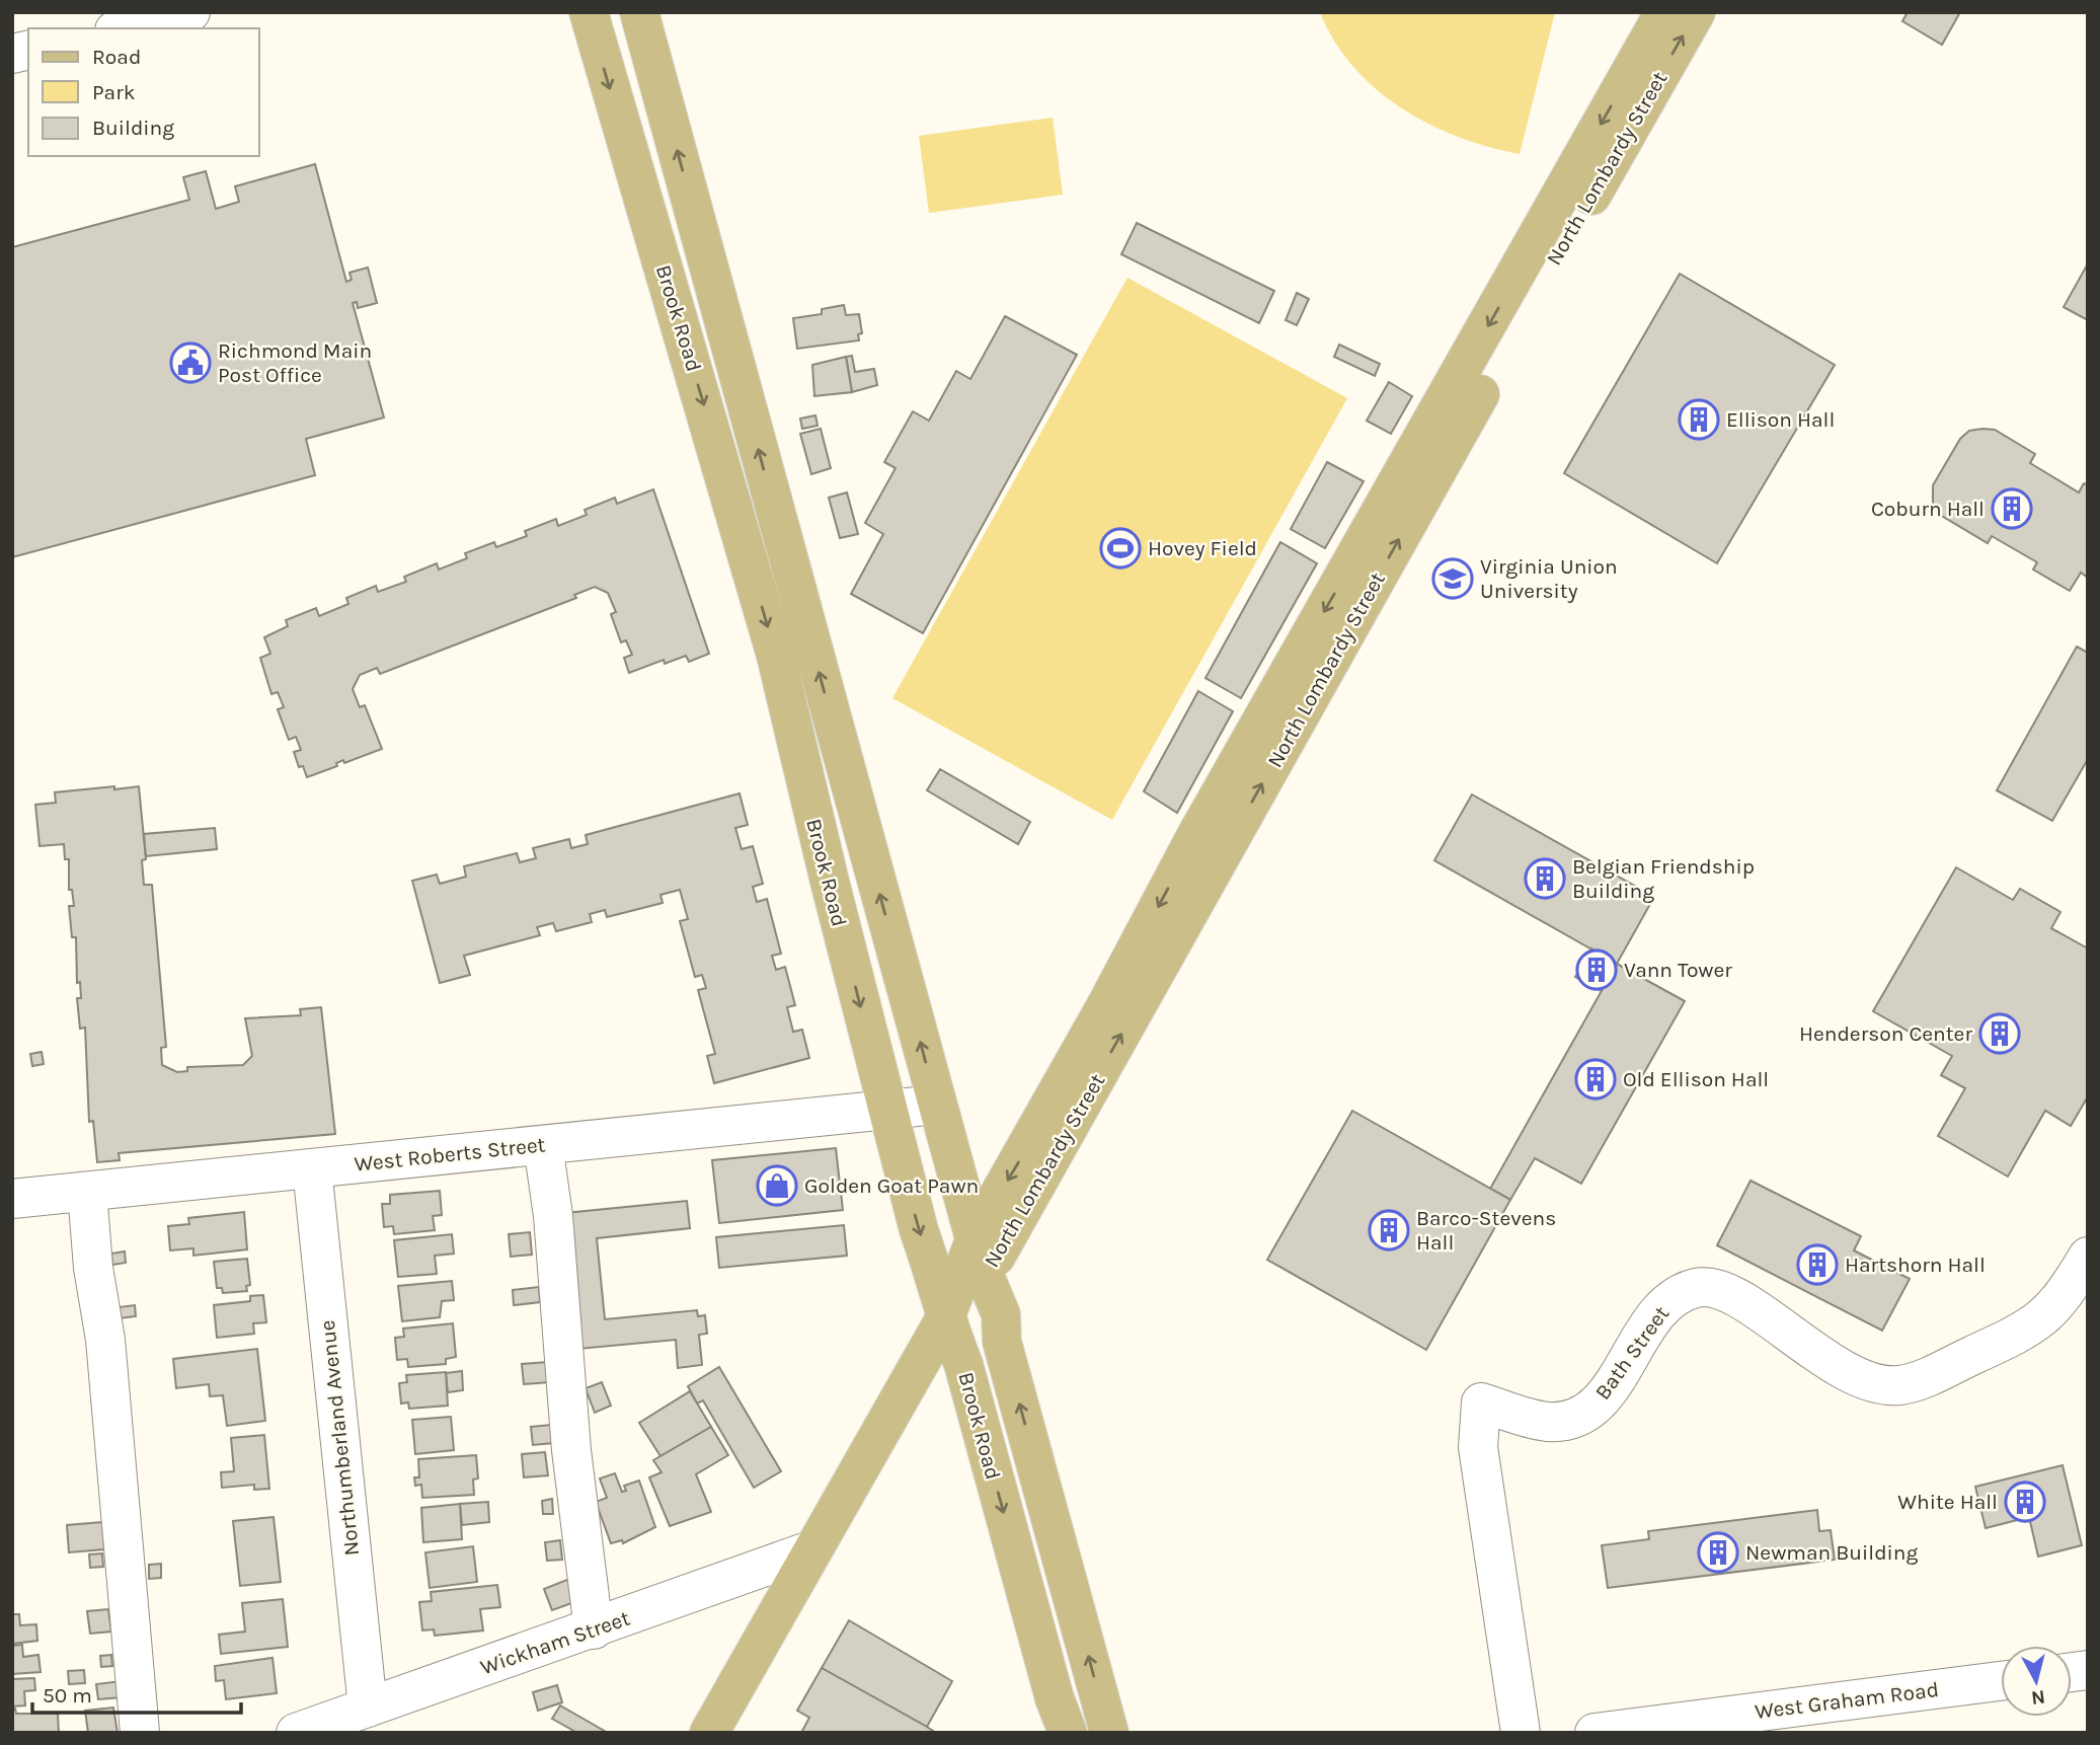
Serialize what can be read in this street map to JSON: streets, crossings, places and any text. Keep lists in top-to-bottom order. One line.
{"streets":{"main road":["North Lombardy Street","Brook Road"],"street":["West Roberts Street","Bath Street","Northumberland Avenue","Wickham Street","West Graham Road"]},"crossings":[["North Lombardy Street","Brook Road"],["North Lombardy Street","Wickham Street"],["Brook Road","West Roberts Street"],["West Roberts Street","Northumberland Avenue"],["Northumberland Avenue","Wickham Street"]],"places":{"public building":["Richmond Main Post Office"],"building":["Ellison Hall","Coburn Hall","Belgian Friendship Building","Vann Tower","Henderson Center","Old Ellison Hall","Barco-Stevens Hall","Hartshorn Hall","White Hall","Newman Building"],"sports":["Hovey Field"],"school or university":["Virginia Union University"],"shop":["Golden Goat Pawn"]},"legend":["Road","Park","Building"],"scale_bar":"50 m","north":"bottom"}
